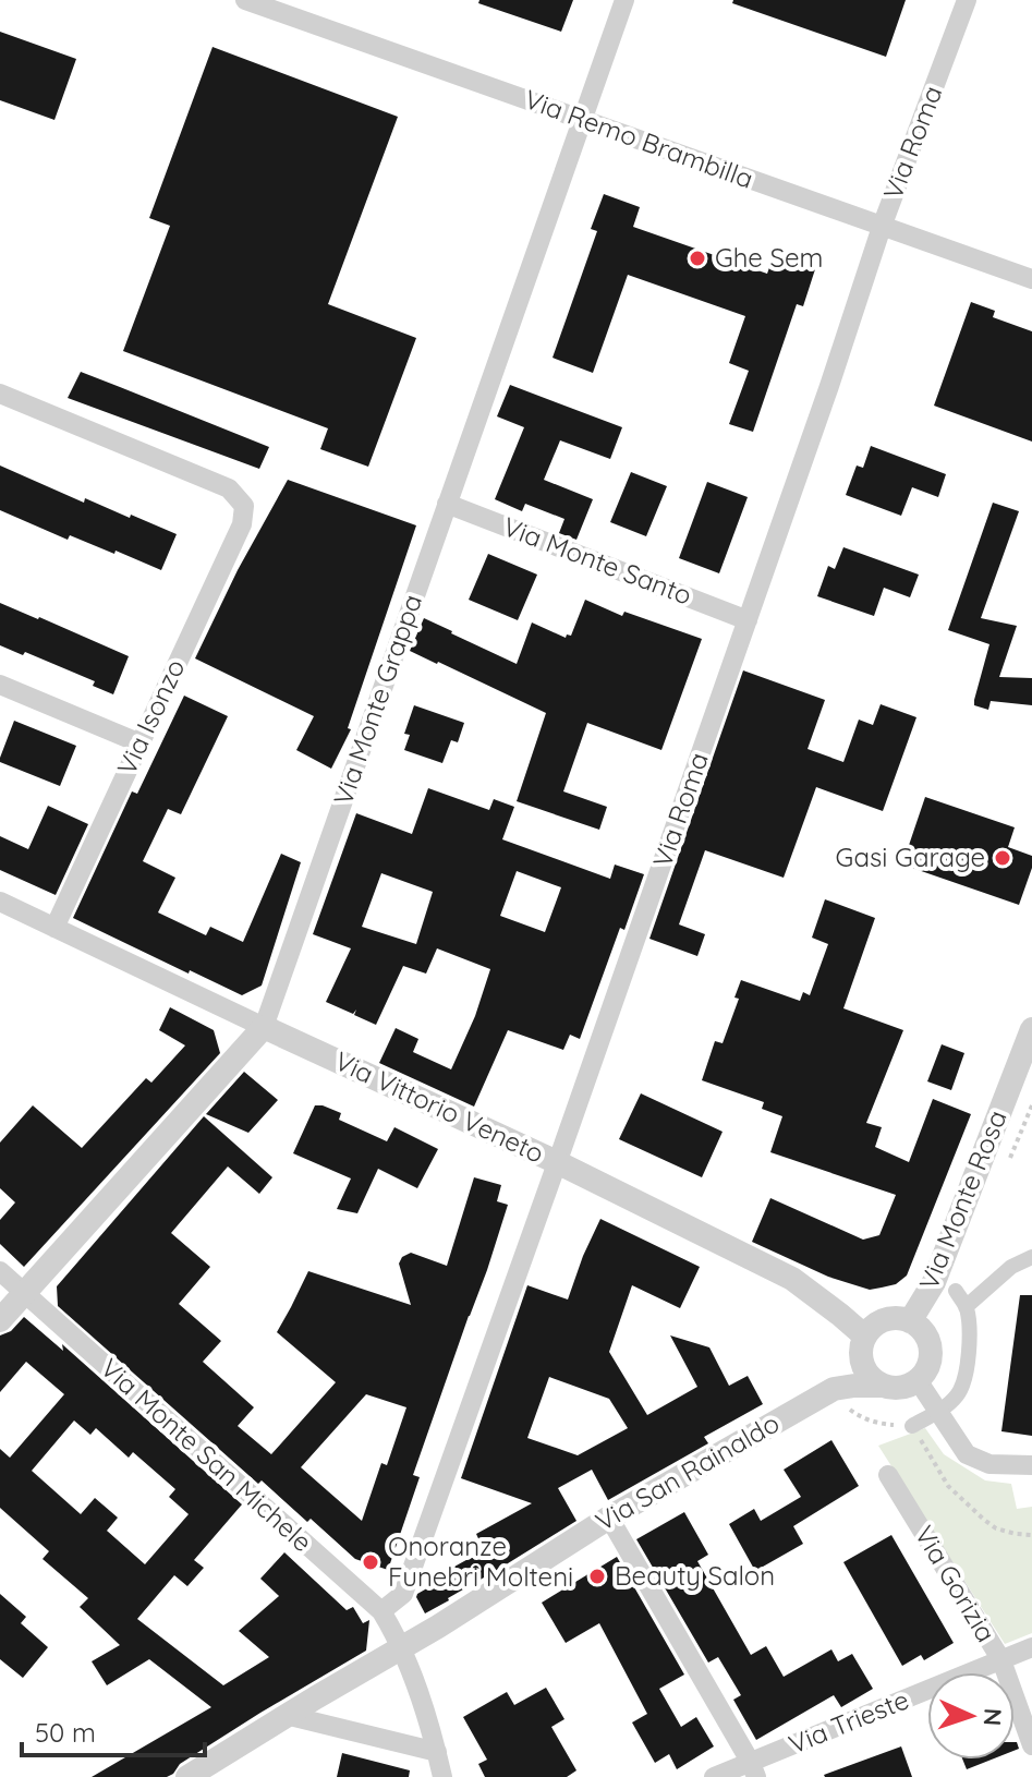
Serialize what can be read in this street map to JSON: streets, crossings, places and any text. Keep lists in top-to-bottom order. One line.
{"streets":{"street":["Via Remo Brambilla","Via Roma","Via Monte Santo","Via Monte Grappa","Via Isonzo","Via Vittorio Veneto","Via Monte Rosa","Via Monte San Michele","Via San Rainaldo","Via Gorizia","Via Trieste"]},"crossings":[["Via Remo Brambilla","Via Roma"],["Via Remo Brambilla","Via Monte Grappa"],["Via Roma","Via Monte Santo"],["Via Roma","Via Vittorio Veneto"],["Via Roma","Via Monte San Michele"],["Via Monte Santo","Via Monte Grappa"],["Via Monte Grappa","Via Vittorio Veneto"],["Via Monte Grappa","Via Monte San Michele"],["Via Isonzo","Via Vittorio Veneto"],["Via Vittorio Veneto","Via Monte Rosa"],["Via Vittorio Veneto","Via San Rainaldo"],["Via Monte Rosa","Via San Rainaldo"],["Via Monte San Michele","Via San Rainaldo"],["Via Gorizia","Via Trieste"]],"places":["Ghe Sem","Gasi Garage","Onoranze Funebri Molteni","Beauty Salon"],"scale_bar":"50 m","north":"right"}
